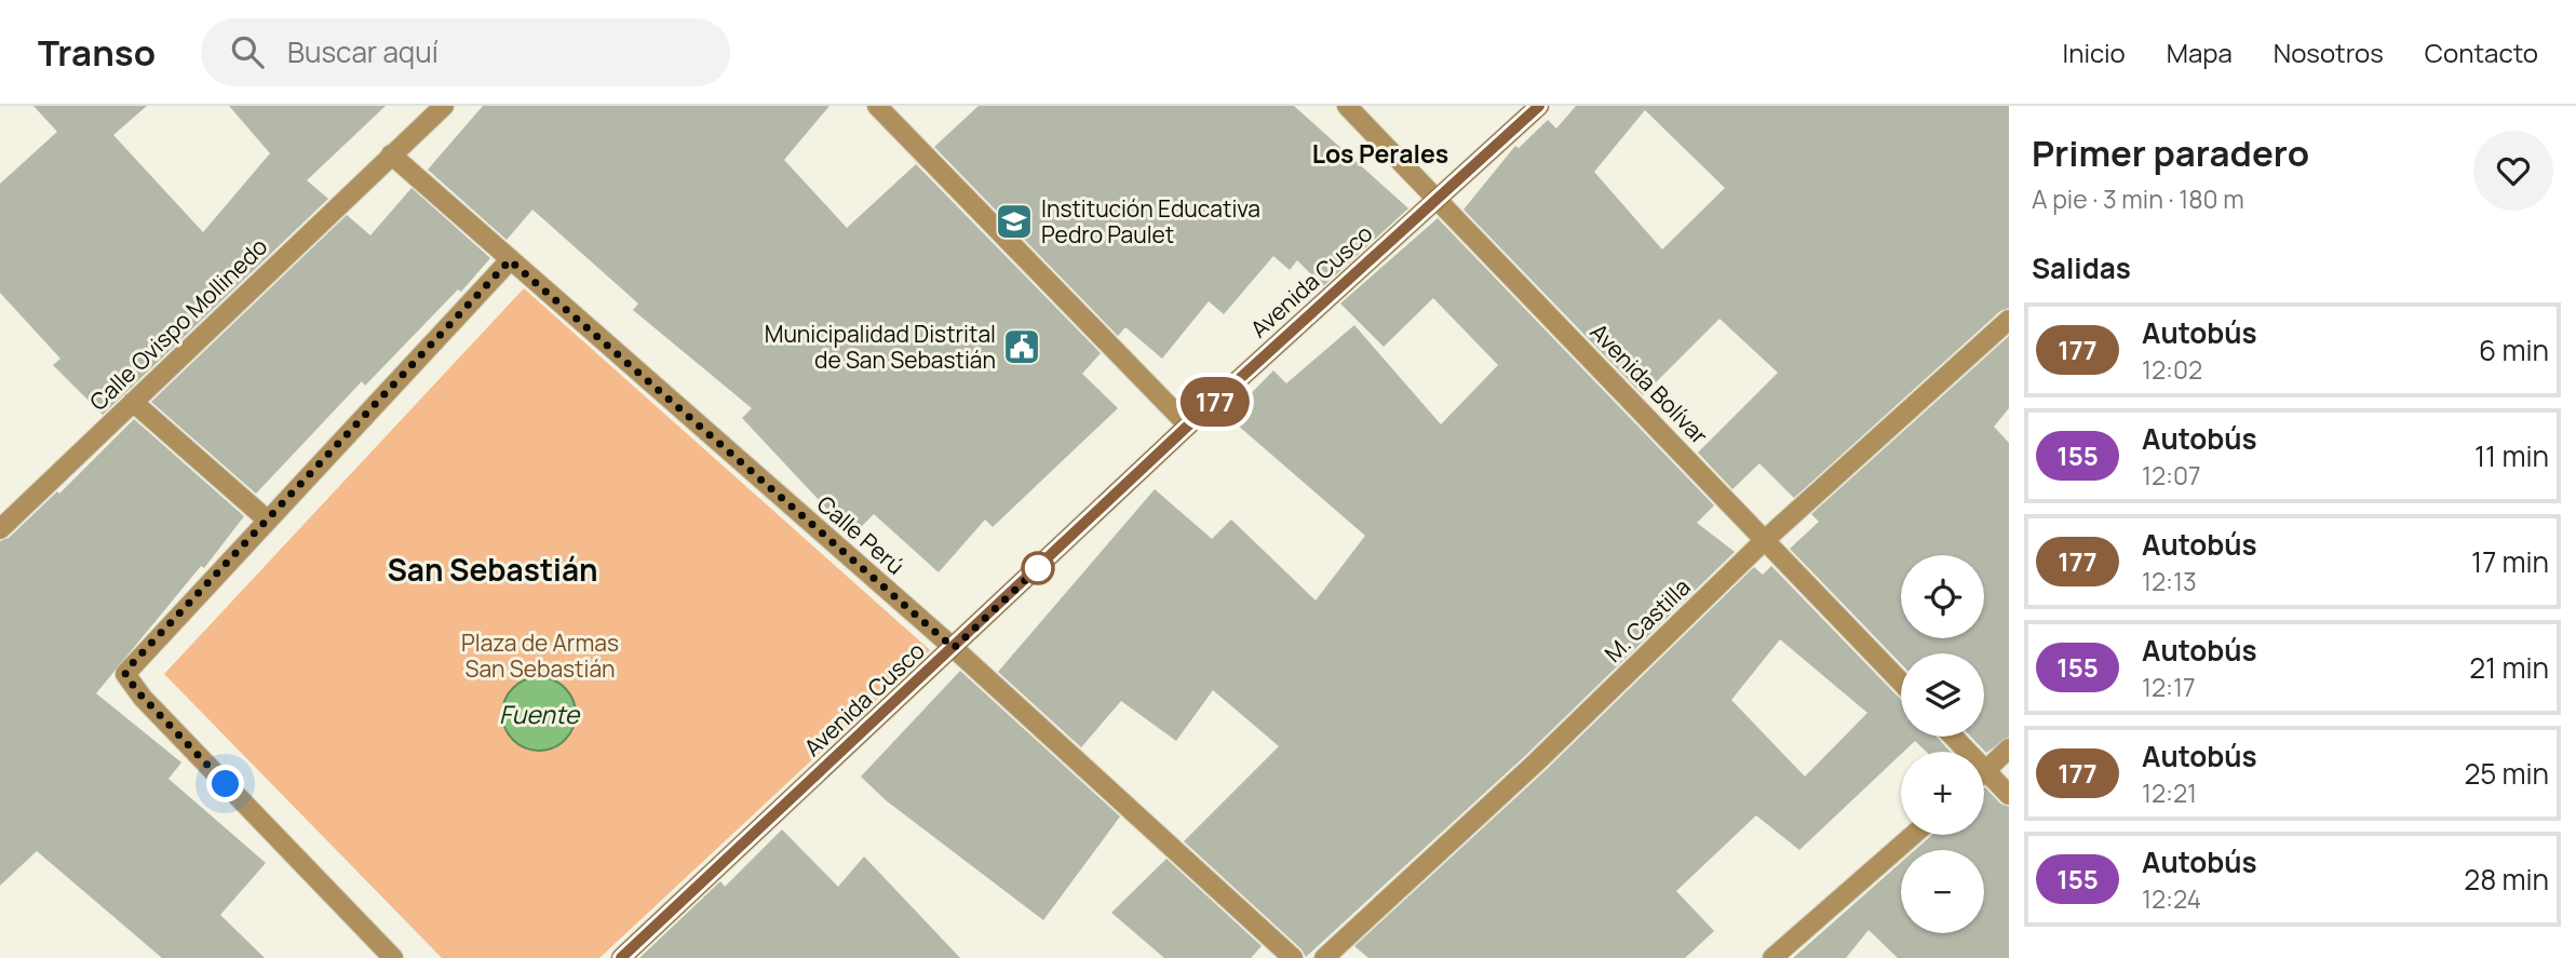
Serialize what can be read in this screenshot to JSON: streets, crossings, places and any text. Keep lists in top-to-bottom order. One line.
{"streets":{"street":["Avenida Cusco","Calle Ovispo Mollinedo","Avenida Bolívar","Calle Perú","M. Castilla"]},"crossings":[["Avenida Cusco","Avenida Bolívar"],["Avenida Cusco","Calle Perú"],["Calle Ovispo Mollinedo","Calle Perú"],["Avenida Bolívar","M. Castilla"]],"districts":["Los Perales","San Sebastián"],"water":["Fuente"],"parks":["Plaza de Armas San Sebastián"],"places":{"school or university":["Institución Educativa Pedro Paulet"],"public building":["Municipalidad Distrital de San Sebastián"]},"lines":["bus line 177"],"page":{"header":"Transo","search":"Buscar aquí","nav":["Inicio","Mapa","Nosotros","Contacto"],"on_map":"177","heading":[["Primer paradero","A pie · 3 min · 180 m"],"Salidas"],"list":[{"mark":"177","name":"Autobús","note":"12:02","value":"6 min"},{"mark":"155","name":"Autobús","note":"12:07","value":"11 min"},{"mark":"177","name":"Autobús","note":"12:13","value":"17 min"},{"mark":"155","name":"Autobús","note":"12:17","value":"21 min"},{"mark":"177","name":"Autobús","note":"12:21","value":"25 min"},{"mark":"155","name":"Autobús","note":"12:24","value":"28 min"}],"map_buttons":["+","−"]}}
